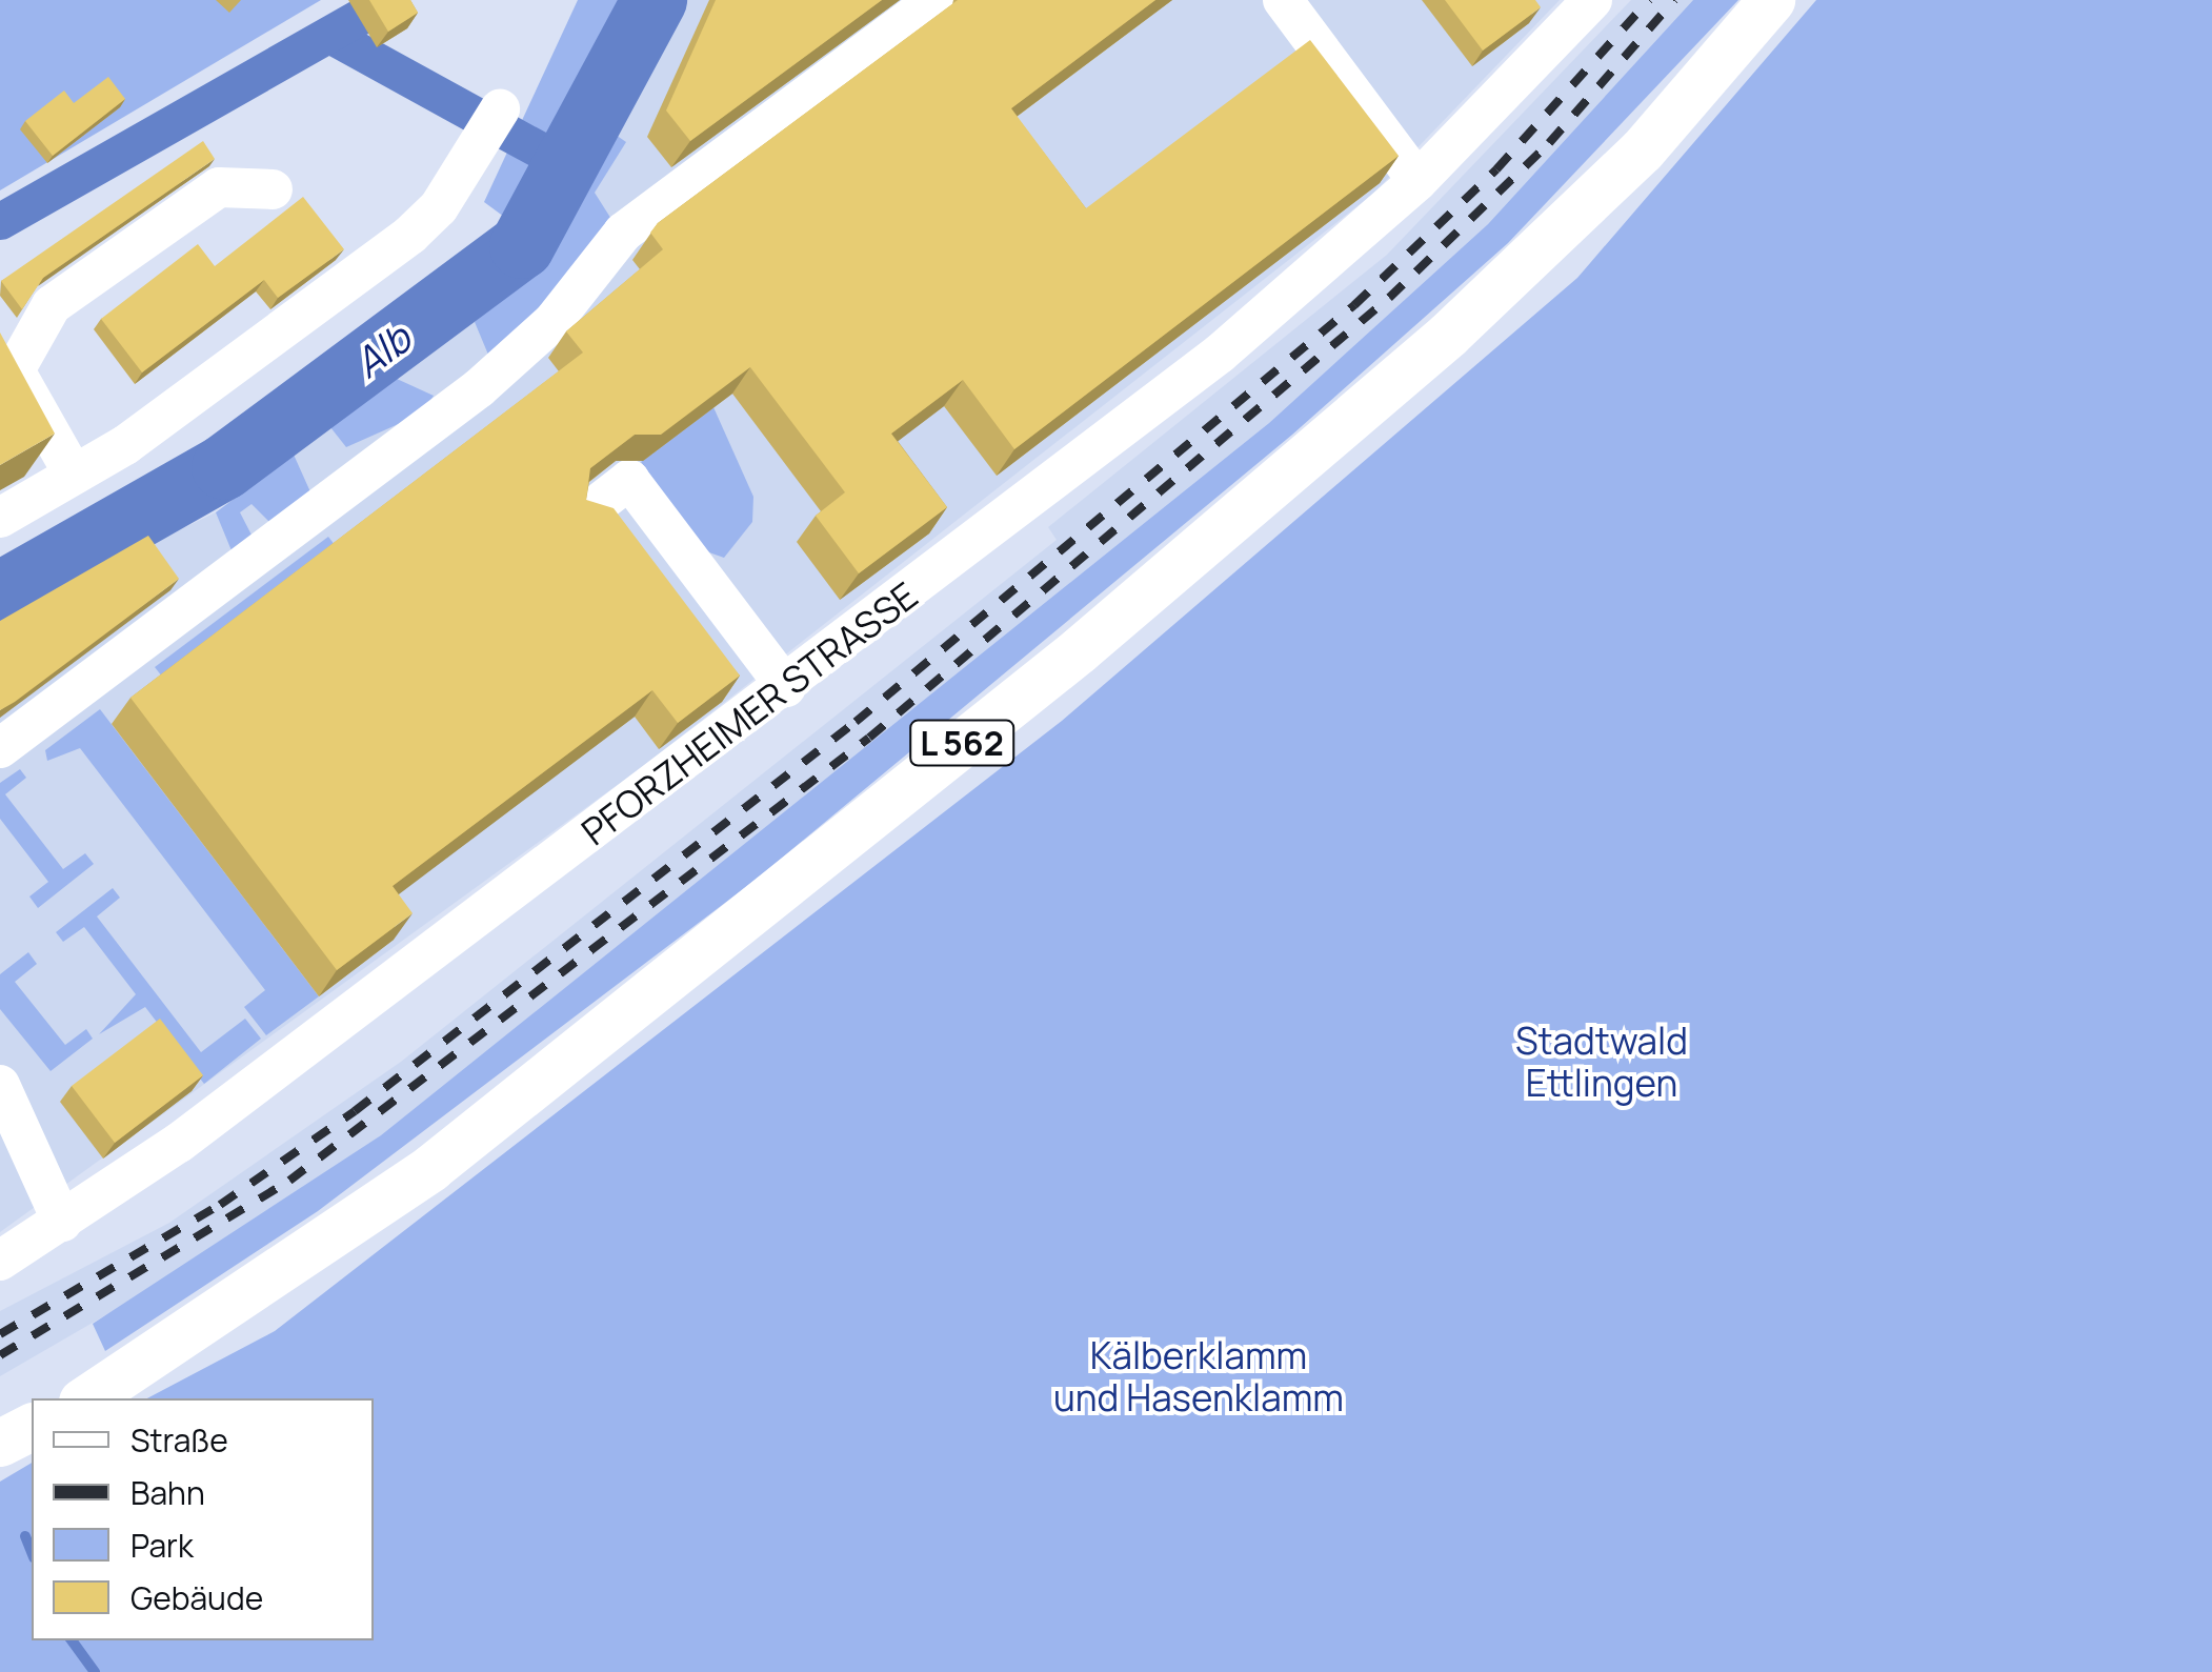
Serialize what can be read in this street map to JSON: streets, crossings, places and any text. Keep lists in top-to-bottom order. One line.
{"streets":{"main road":["L 562"],"street":["PFORZHEIMER STRASSE"]},"water":["Alb"],"parks":["Stadtwald Ettlingen","Kälberklamm und Hasenklamm"],"legend":["Straße","Bahn","Park","Gebäude"]}
